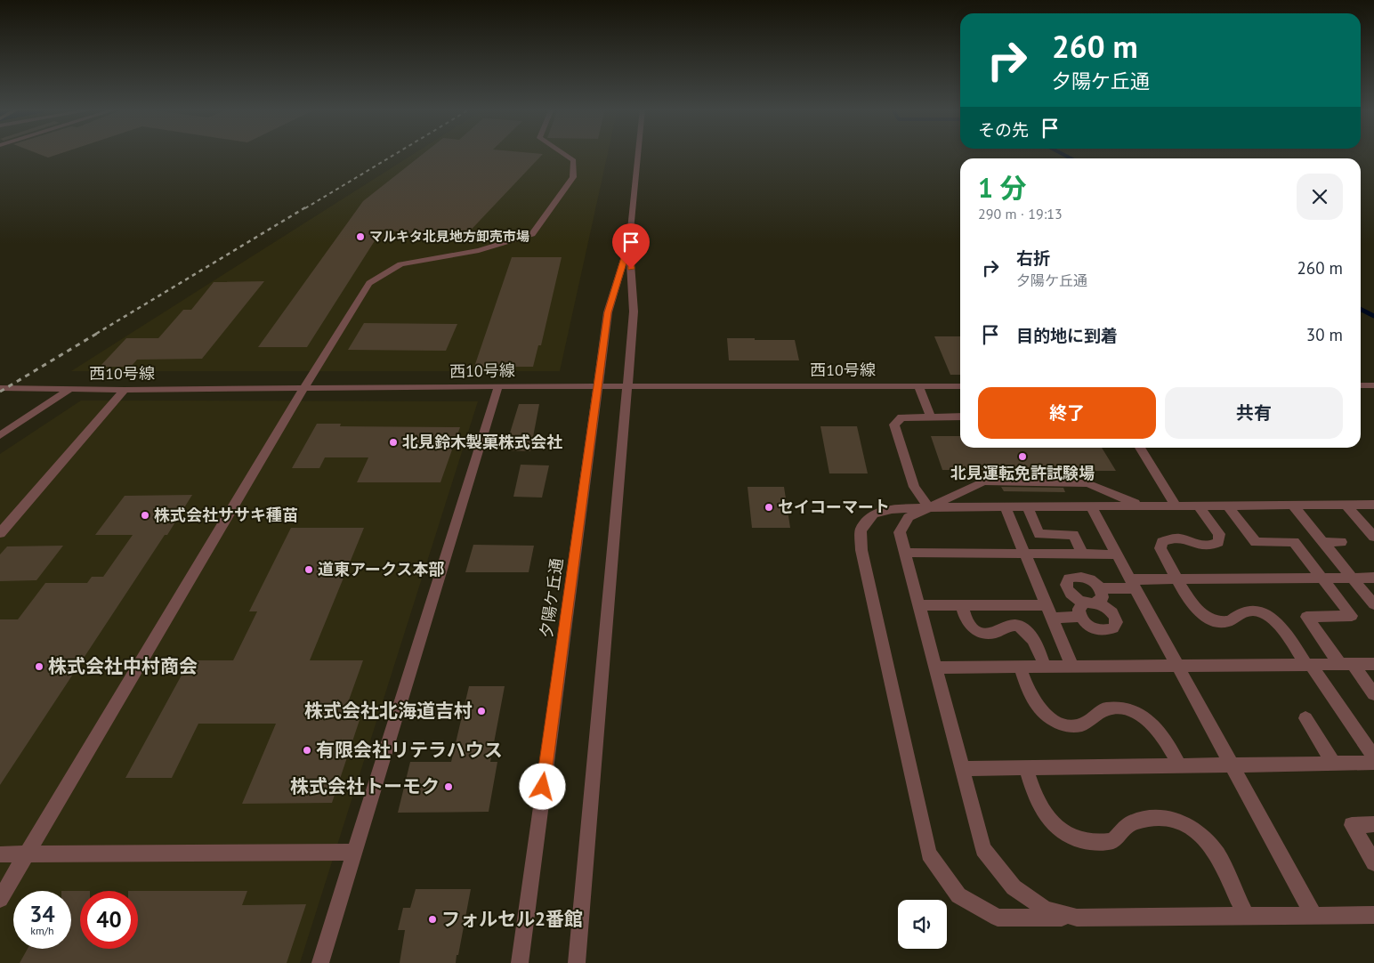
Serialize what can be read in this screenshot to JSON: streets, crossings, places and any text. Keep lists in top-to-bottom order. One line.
{"streets":{"street":["西10号線","夕陽ケ丘通"]},"crossings":[["西10号線","夕陽ケ丘通"]],"places":["マルキタ北見地方卸売市場","北見鈴木製菓株式会社","北見運転免許試験場","セイコーマート","株式会社ササキ種苗","道東アークス本部","株式会社中村商会","株式会社北海道吉村","有限会社リテラハウス","株式会社トーモク","フォルセル2番館"],"page":{"turn":["260 m","夕陽ケ丘通"],"then":"その先","heading":["1 分","290 m · 19:13"],"list":[{"name":"右折","note":"夕陽ケ丘通","value":"260 m"},{"name":"目的地に到着","value":"30 m"}],"buttons":["終了","共有"],"speed":"34 km/h","limit":"40"}}
